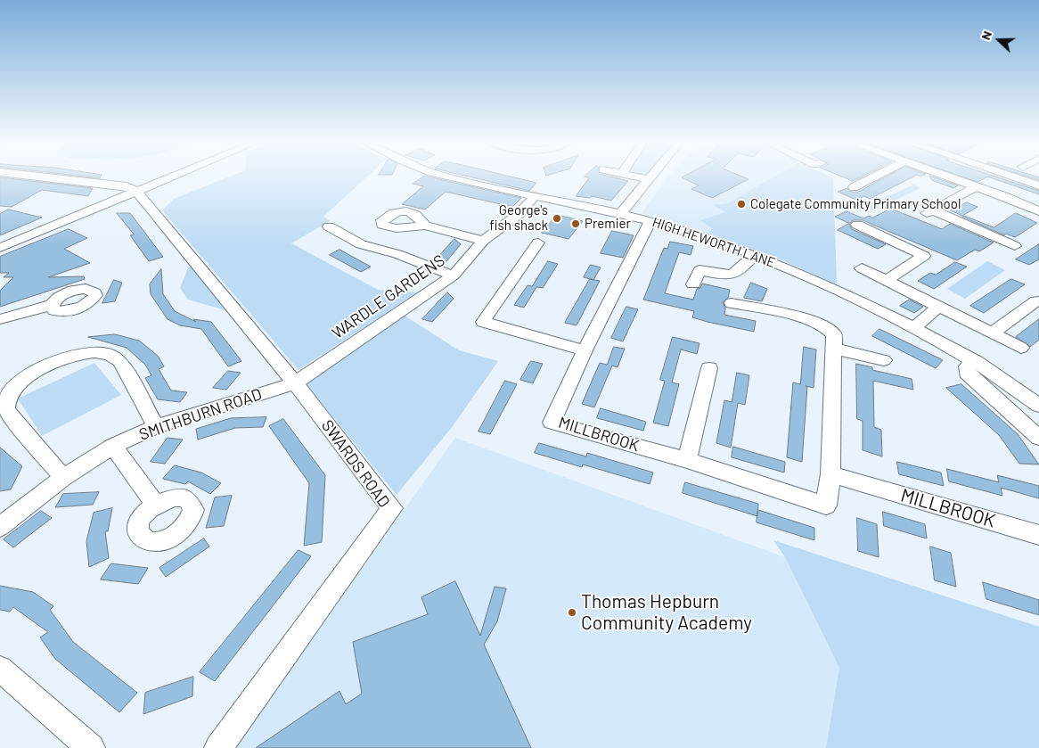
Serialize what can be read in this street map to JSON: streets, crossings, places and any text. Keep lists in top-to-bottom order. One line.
{"streets":{"street":["HIGH HEWORTH LANE","WARDLE GARDENS","SMITHBURN ROAD","MILLBROOK","SWARDS ROAD"]},"crossings":[["HIGH HEWORTH LANE","WARDLE GARDENS"],["HIGH HEWORTH LANE","MILLBROOK"],["WARDLE GARDENS","SMITHBURN ROAD"],["WARDLE GARDENS","SWARDS ROAD"],["SMITHBURN ROAD","SWARDS ROAD"]],"places":["Colegate Community Primary School","George's fish shack","Premier","Thomas Hepburn Community Academy"],"north":"left"}
